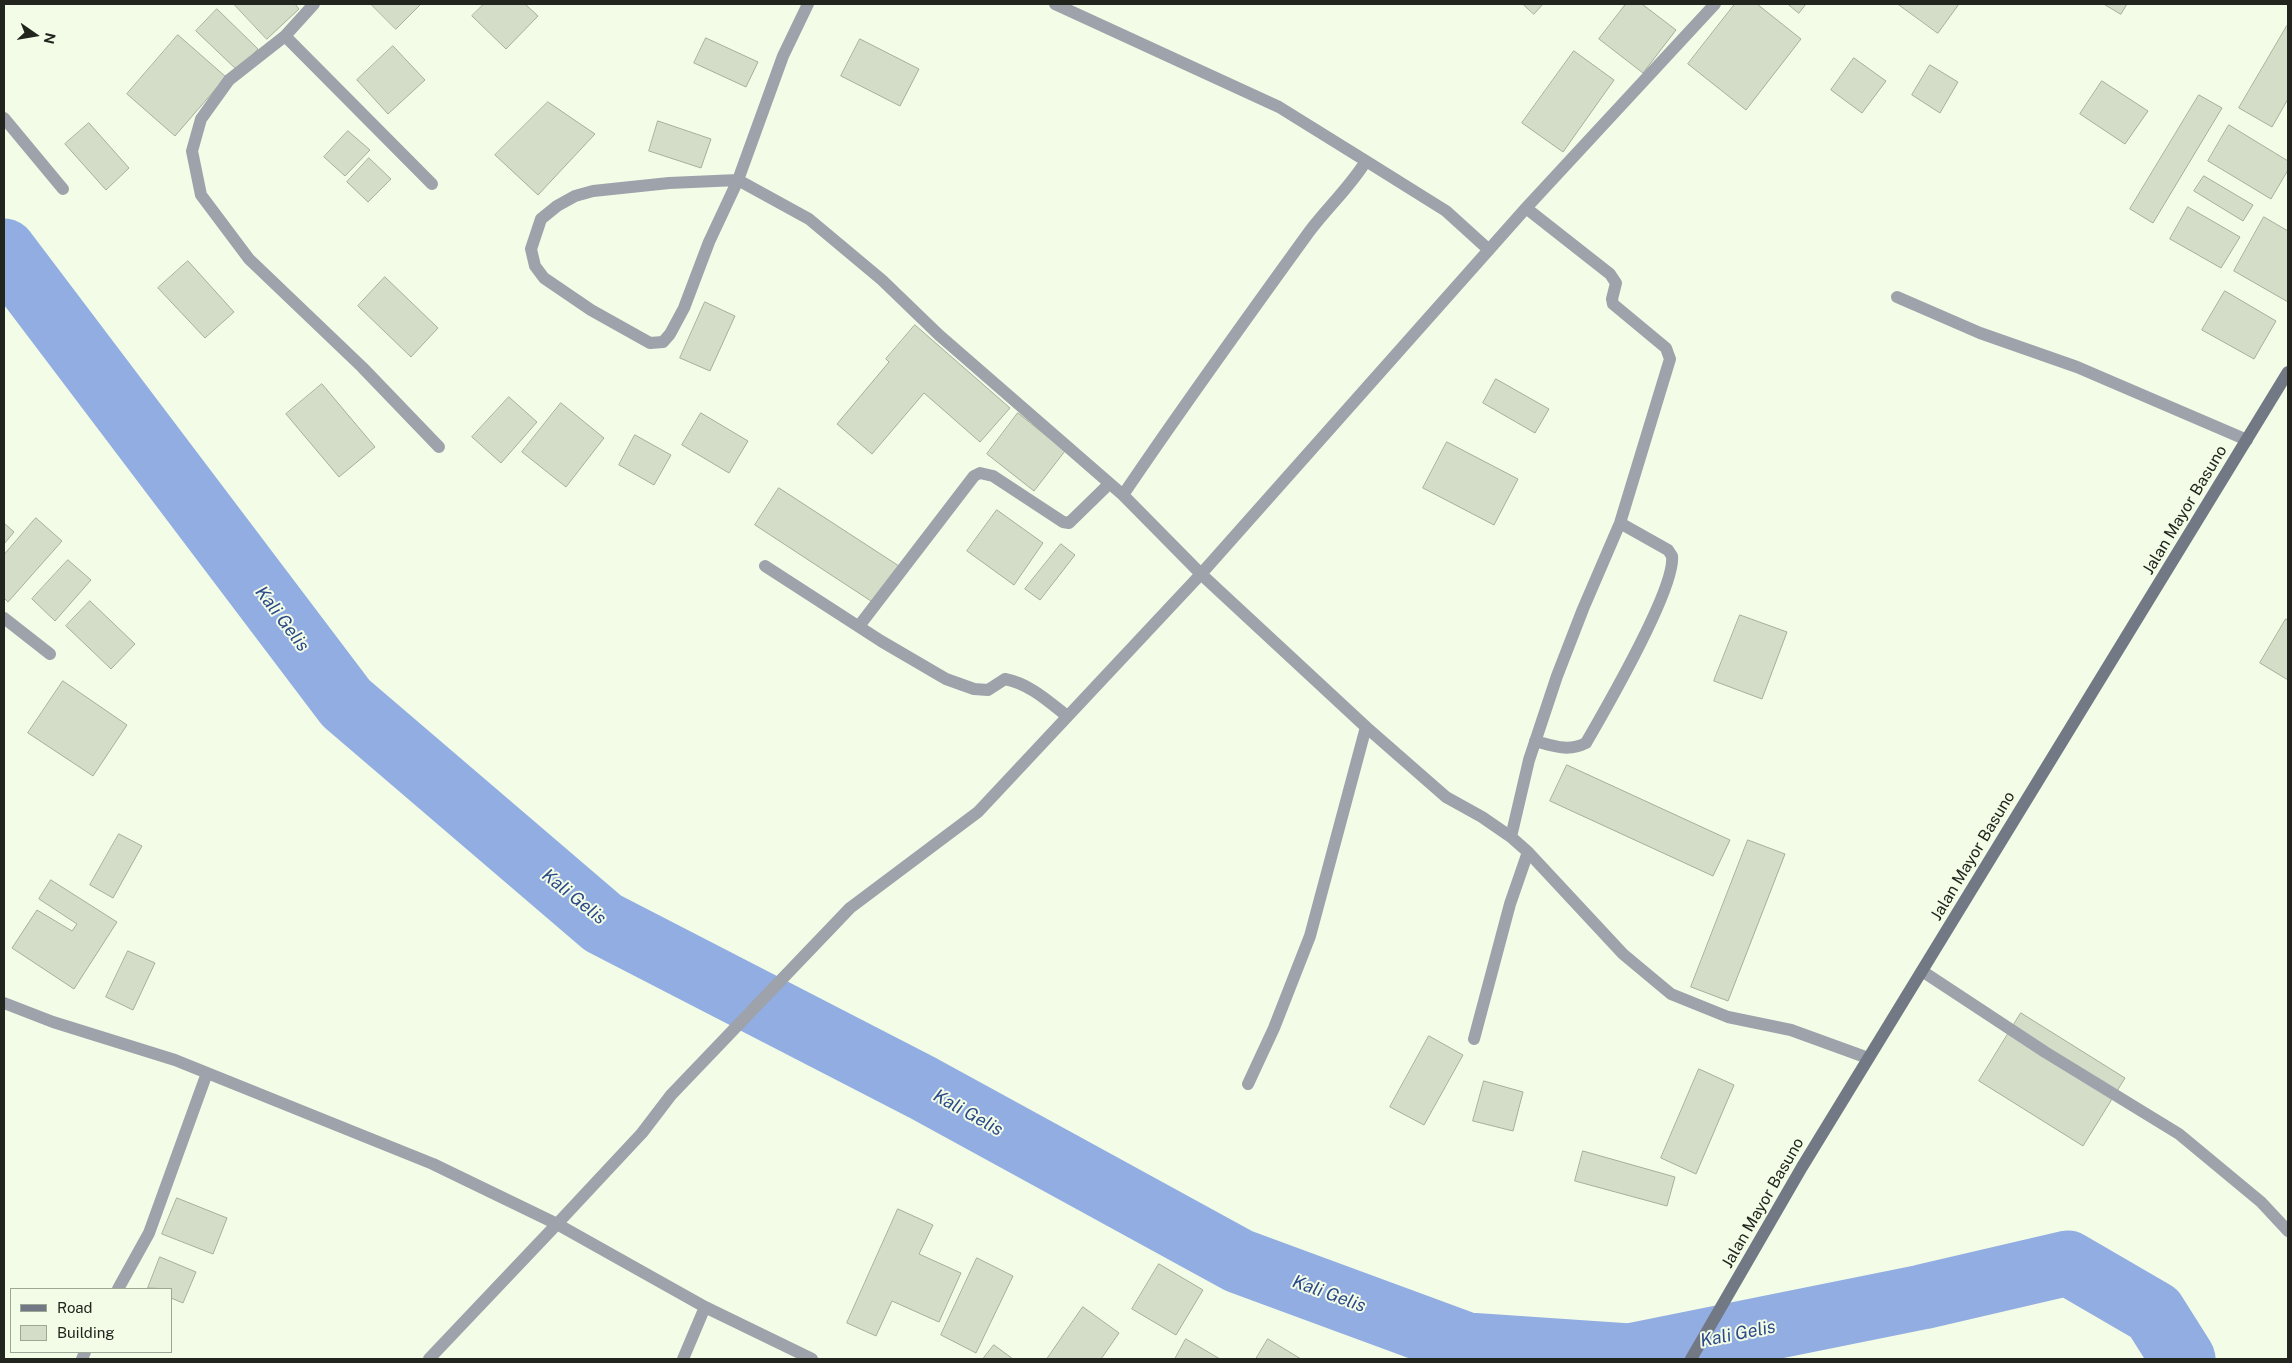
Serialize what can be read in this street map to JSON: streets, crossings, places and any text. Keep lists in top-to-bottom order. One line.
{"streets":{"main road":["Jalan Mayor Basuno"]},"water":["Kali Gelis"],"legend":["Road","Building"],"north":"right"}
